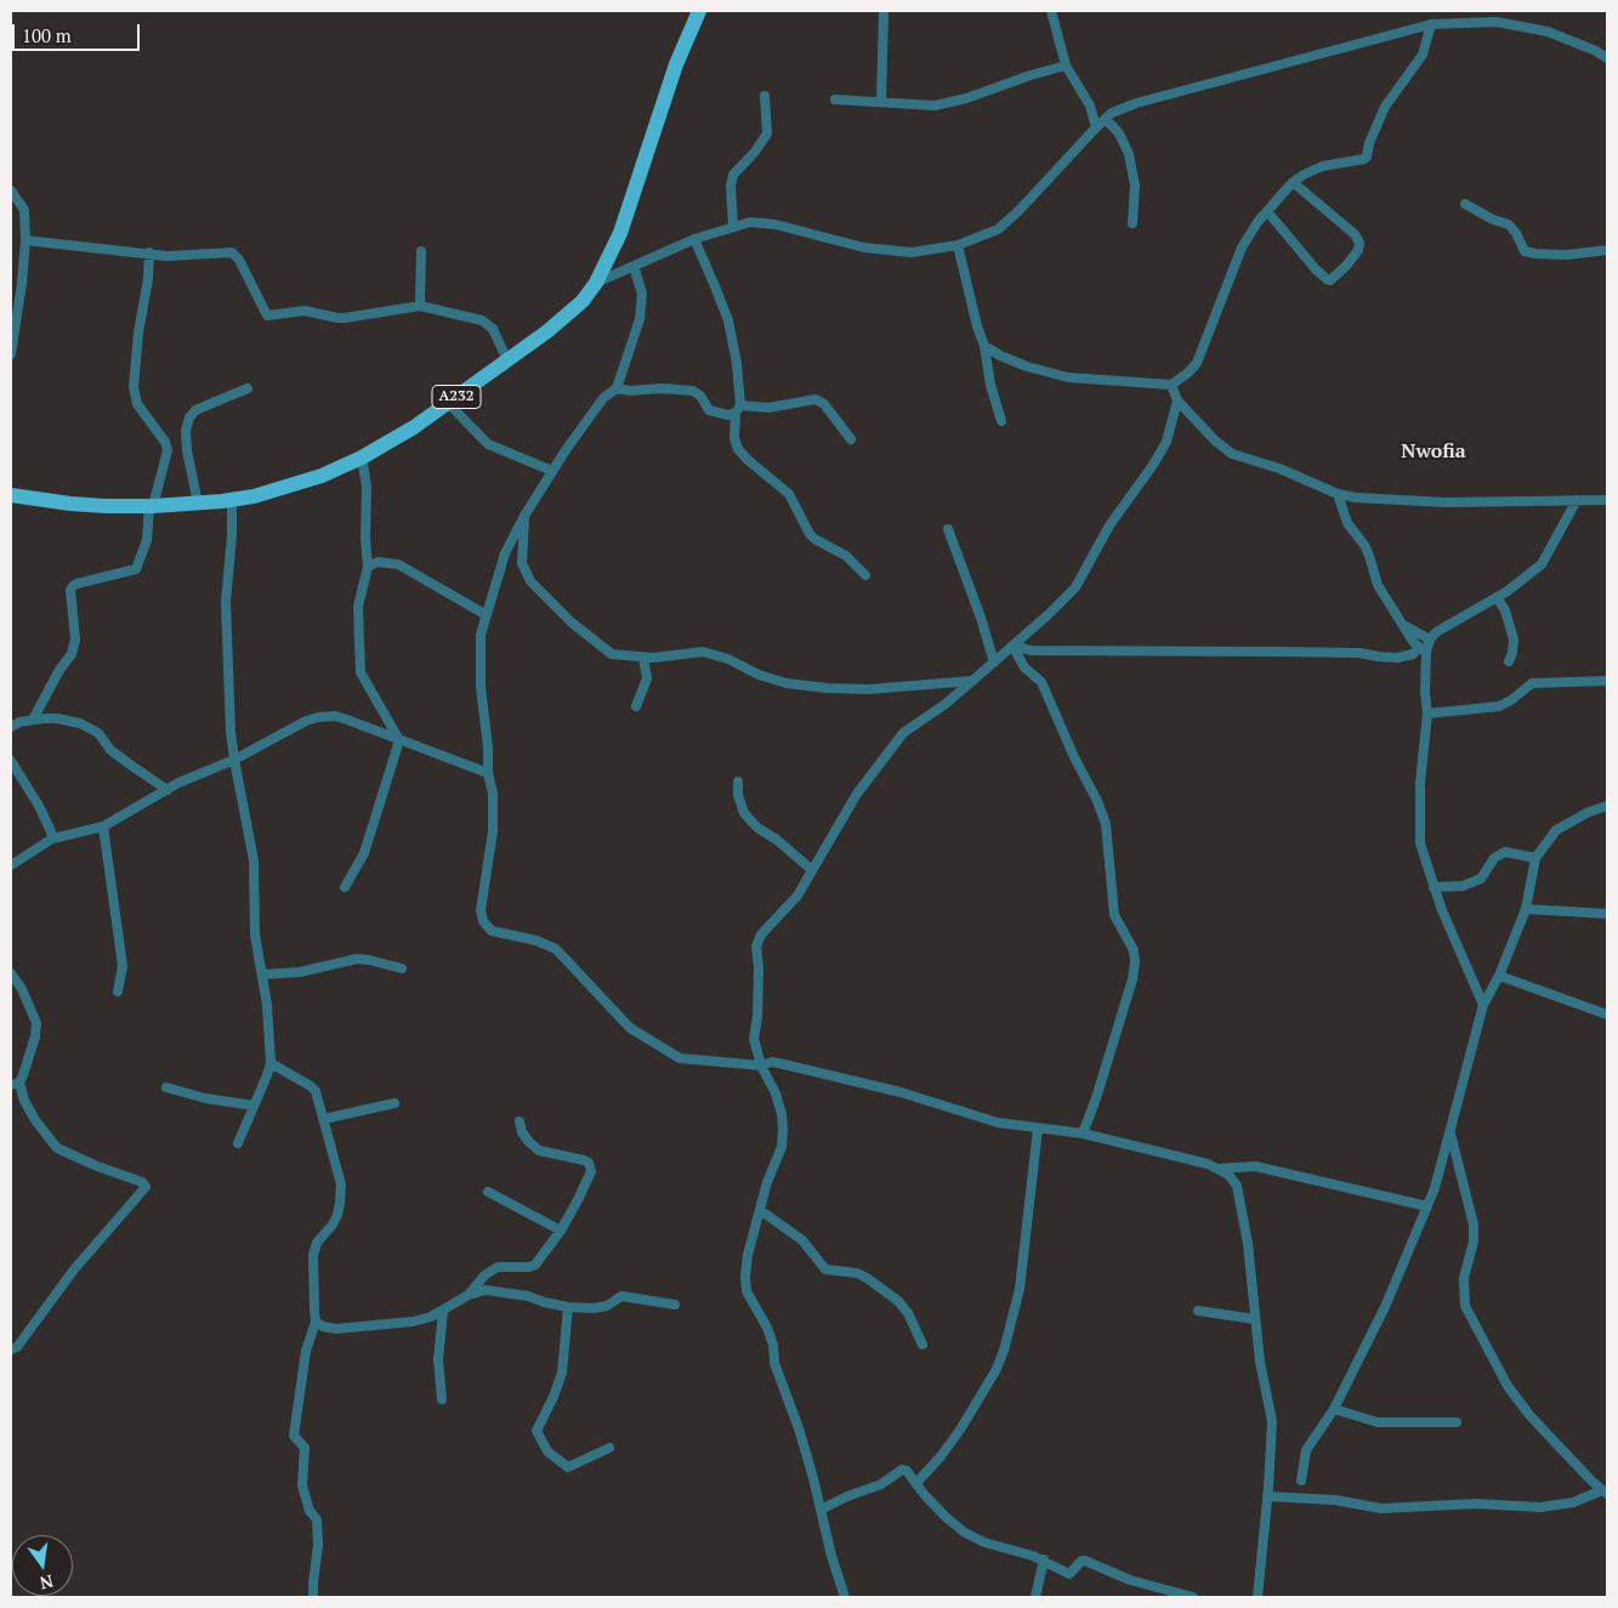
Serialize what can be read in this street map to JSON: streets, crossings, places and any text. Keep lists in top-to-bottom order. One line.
{"streets":{"main road":["A232"]},"districts":["Nwofia"],"scale_bar":"100 m","north":"bottom"}
